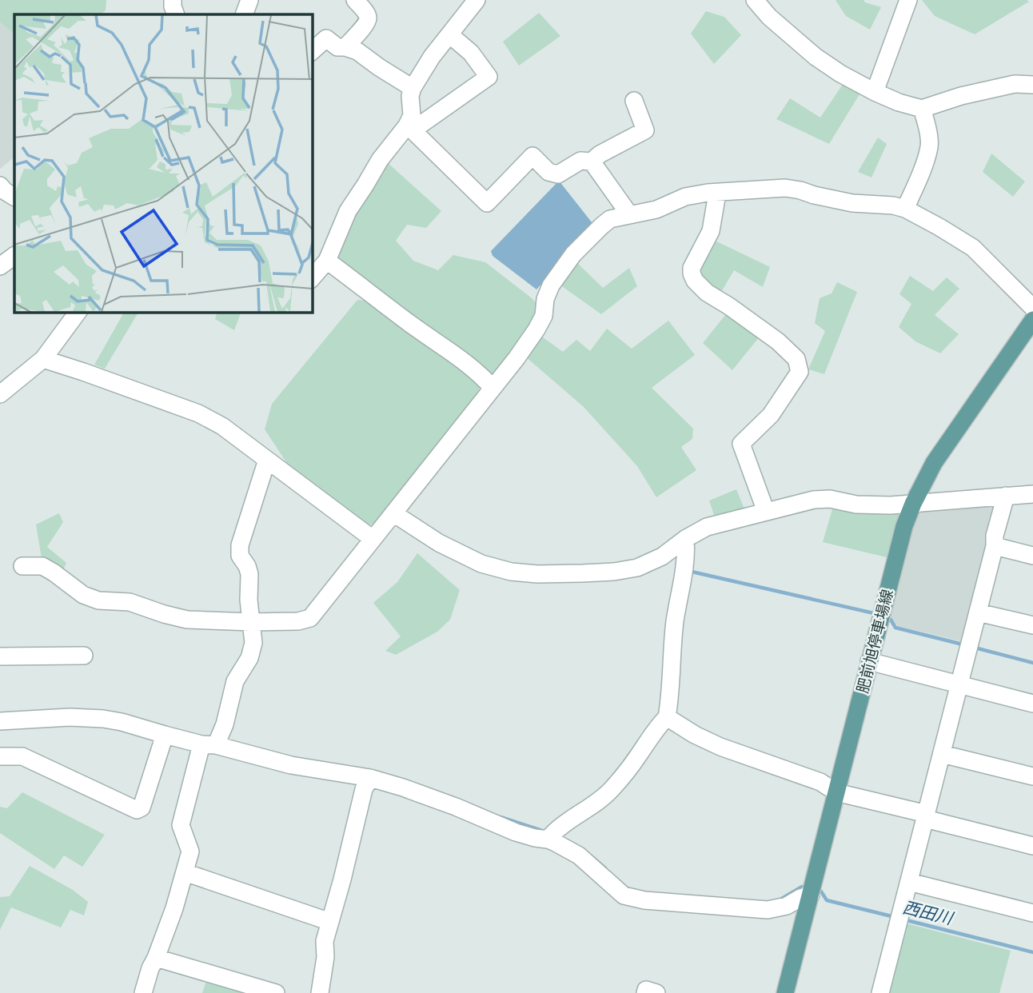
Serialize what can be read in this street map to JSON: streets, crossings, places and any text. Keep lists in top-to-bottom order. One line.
{"streets":{"main road":["肥前旭停車場線"]},"water":["西田川"]}
